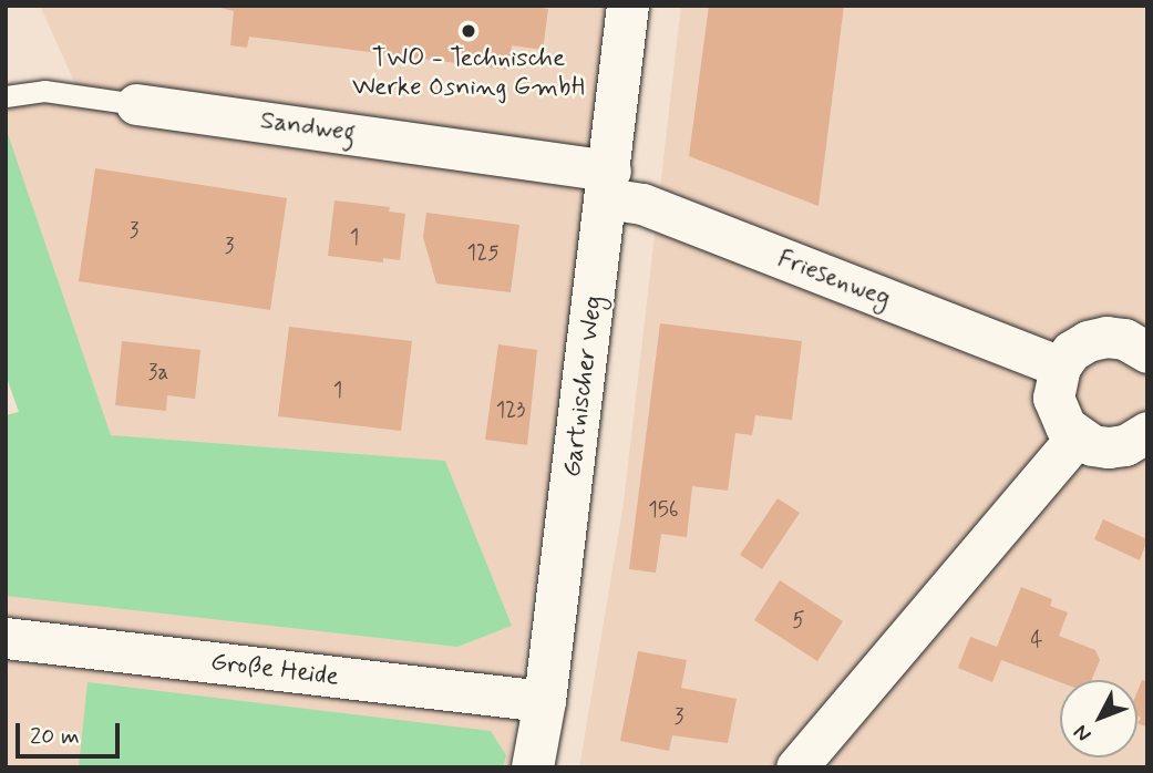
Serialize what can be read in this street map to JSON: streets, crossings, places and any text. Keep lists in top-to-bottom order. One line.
{"streets":{"street":["Sandweg","Friesenweg","Gartnischer Weg","Große Heide"]},"crossings":[["Sandweg","Friesenweg"],["Sandweg","Gartnischer Weg"],["Friesenweg","Gartnischer Weg"],["Gartnischer Weg","Große Heide"]],"places":["TWO - Technische Werke Osning GmbH"],"house_numbers":["3","1","3","125","3a","1","123","156","5","4","3"],"scale_bar":"20 m","north":"bottom left"}
